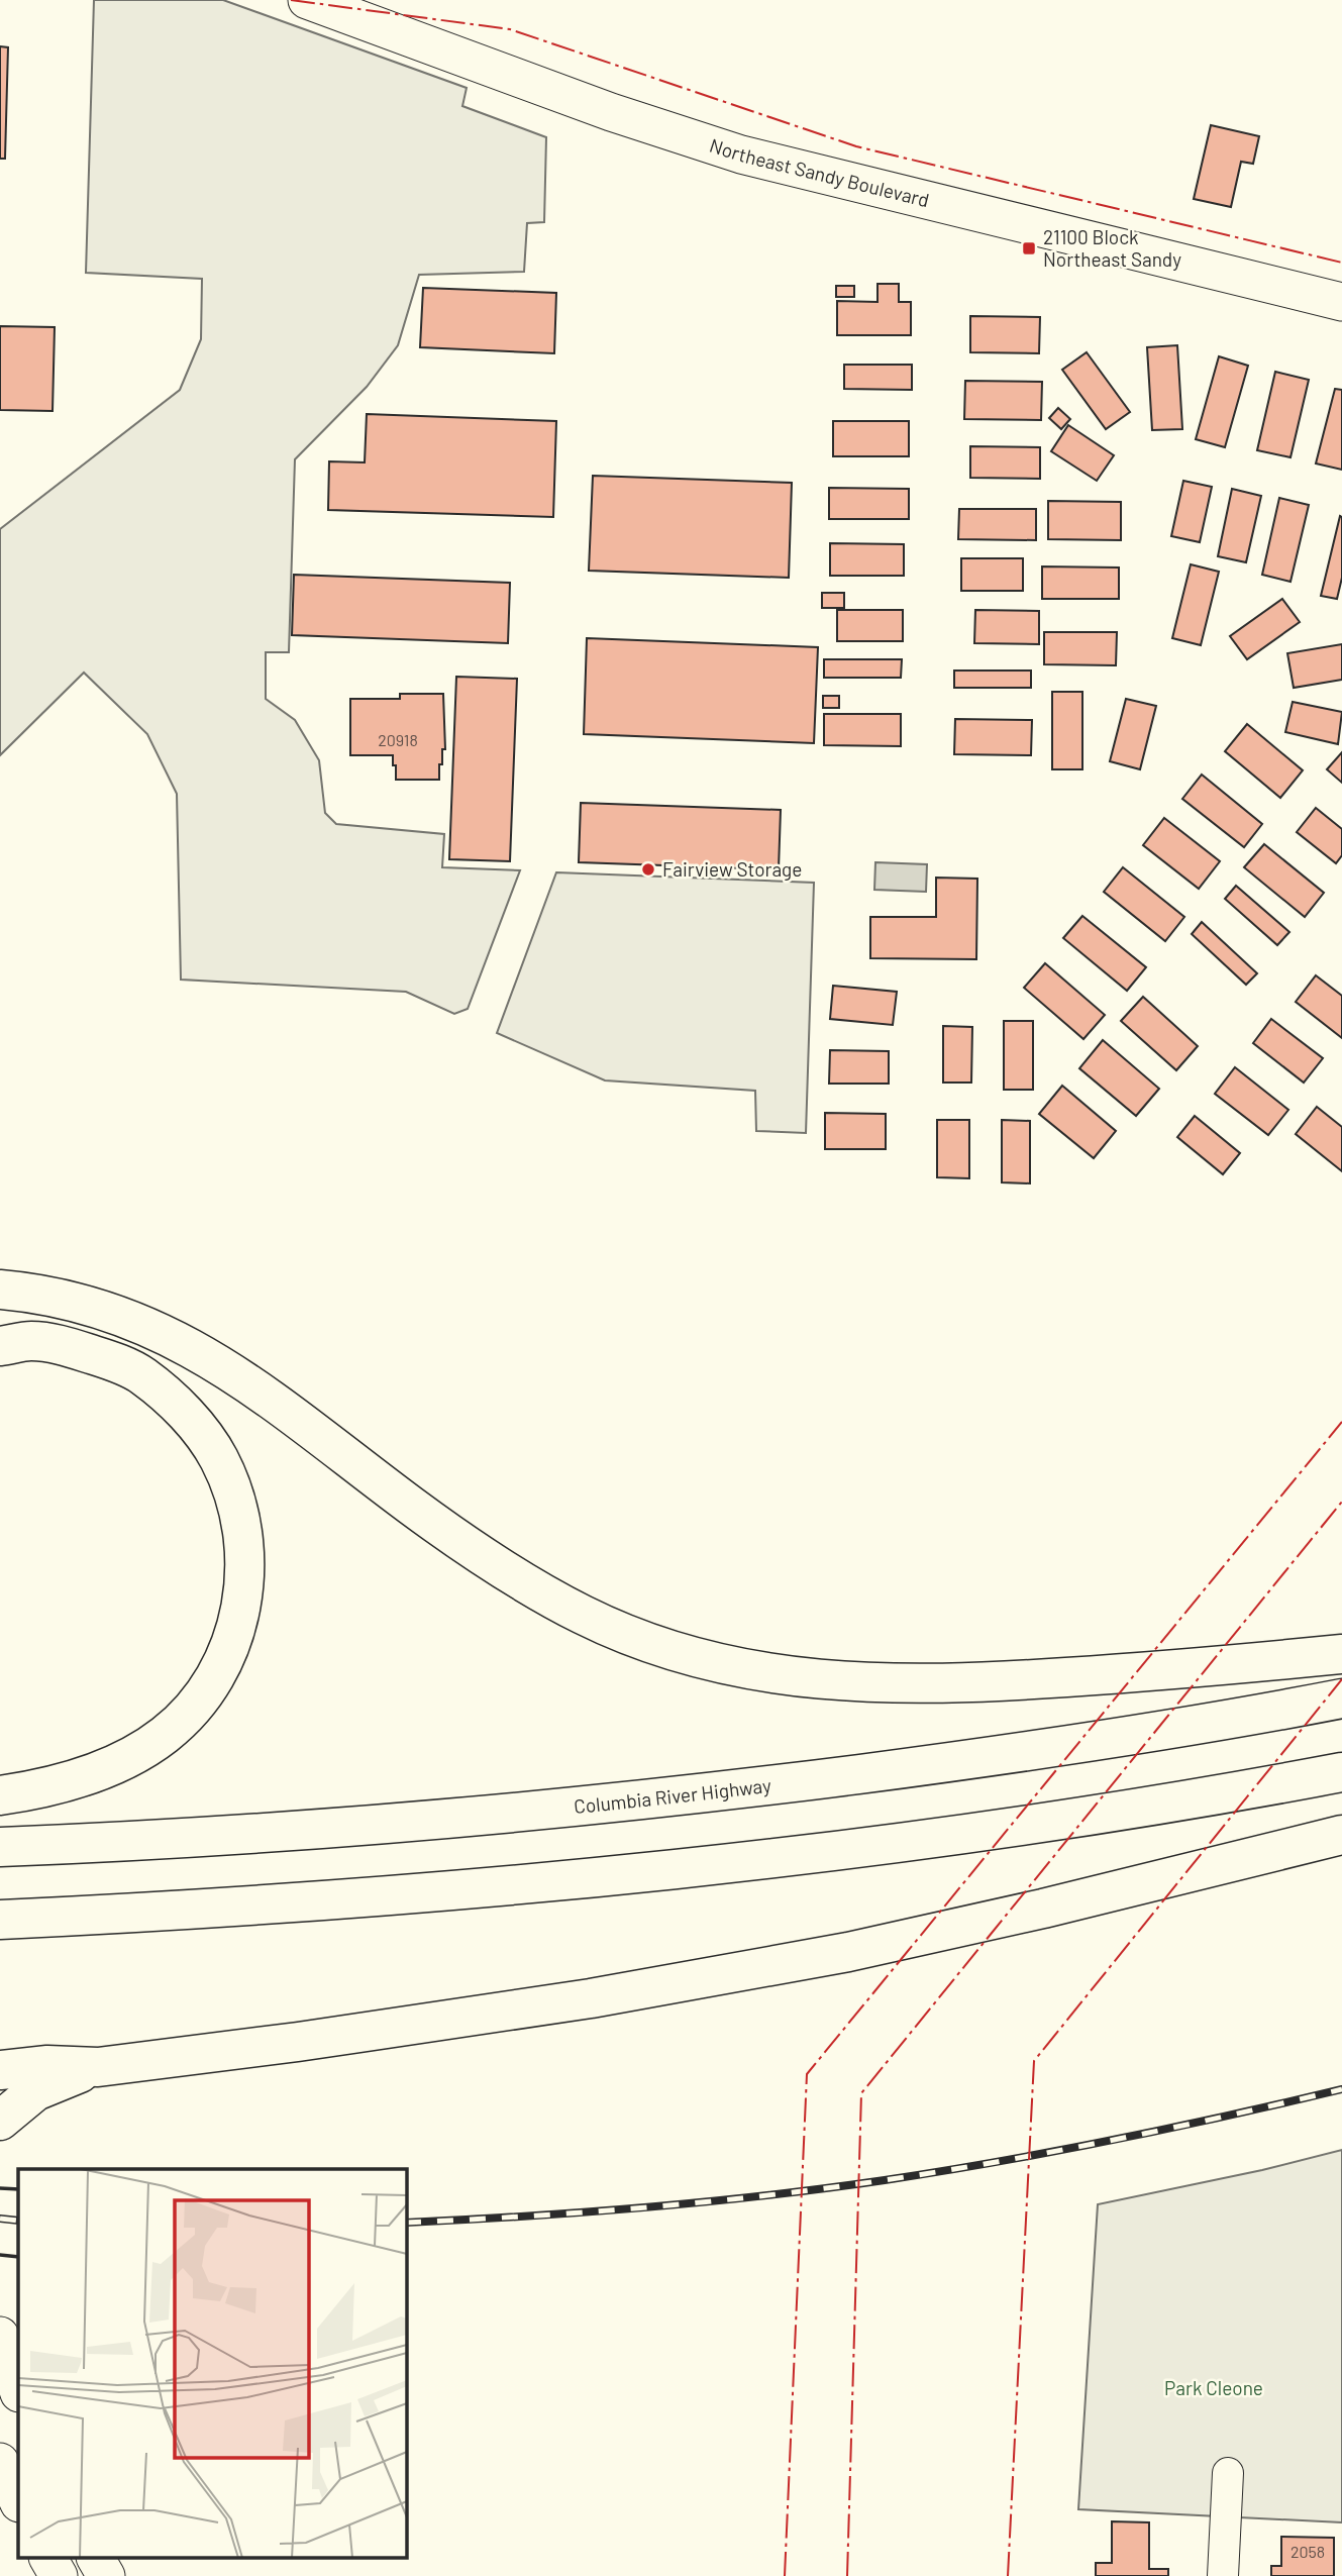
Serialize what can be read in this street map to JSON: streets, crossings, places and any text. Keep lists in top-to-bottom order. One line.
{"streets":{"highway":["Columbia River Highway"],"main road":["Northeast Sandy Boulevard"]},"parks":["Park Cleone"],"places":{"transit":["21100 Block Northeast Sandy"],"other":["Fairview Storage"]},"house_numbers":["20918","2058"]}
